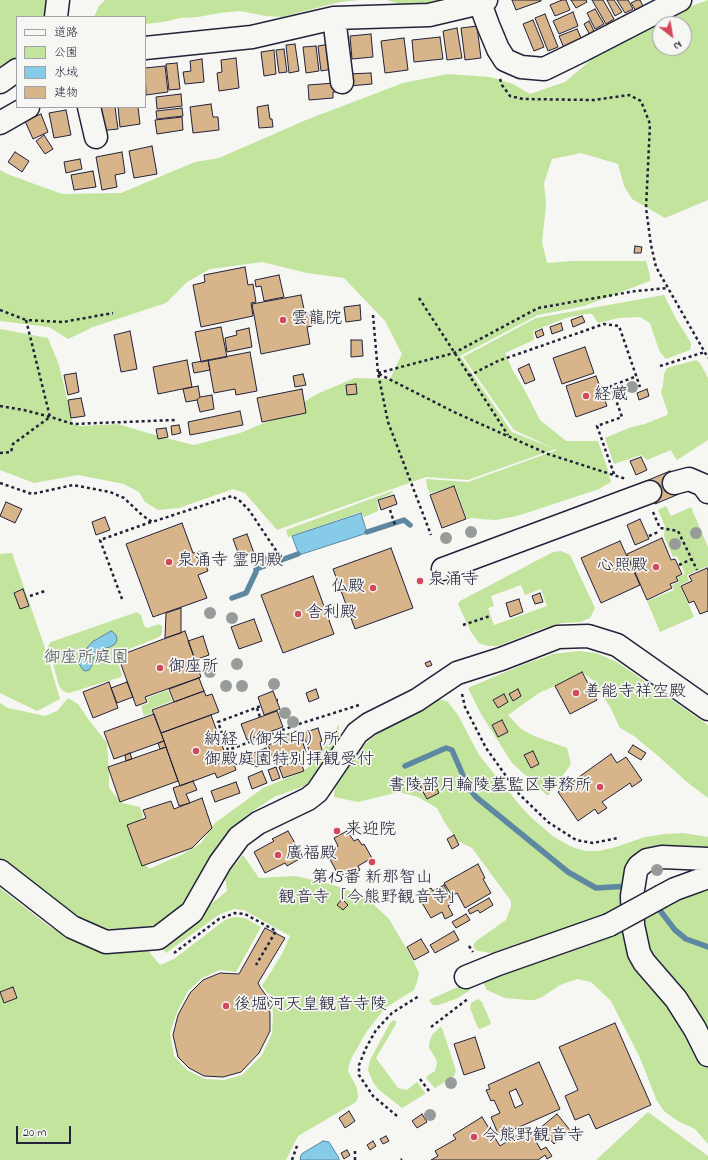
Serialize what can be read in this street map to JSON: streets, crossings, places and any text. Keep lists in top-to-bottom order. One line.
{"parks":["御座所庭園"],"places":["雲龍院","経蔵","泉涌寺 霊明殿","心照殿","泉涌寺","仏殿","舎利殿","御座所","善能寺祥空殿","納経（御朱印）所 御殿庭園特別拝観受付","書陵部月輪陵墓監区事務所","来迎院","廣福殿","第15番 新那智山 観音寺「今熊野観音寺」","後堀河天皇観音寺陵","今熊野観音寺"],"legend":["道路","公園","水域","建物"],"scale_bar":"20 m","north":"bottom right"}
